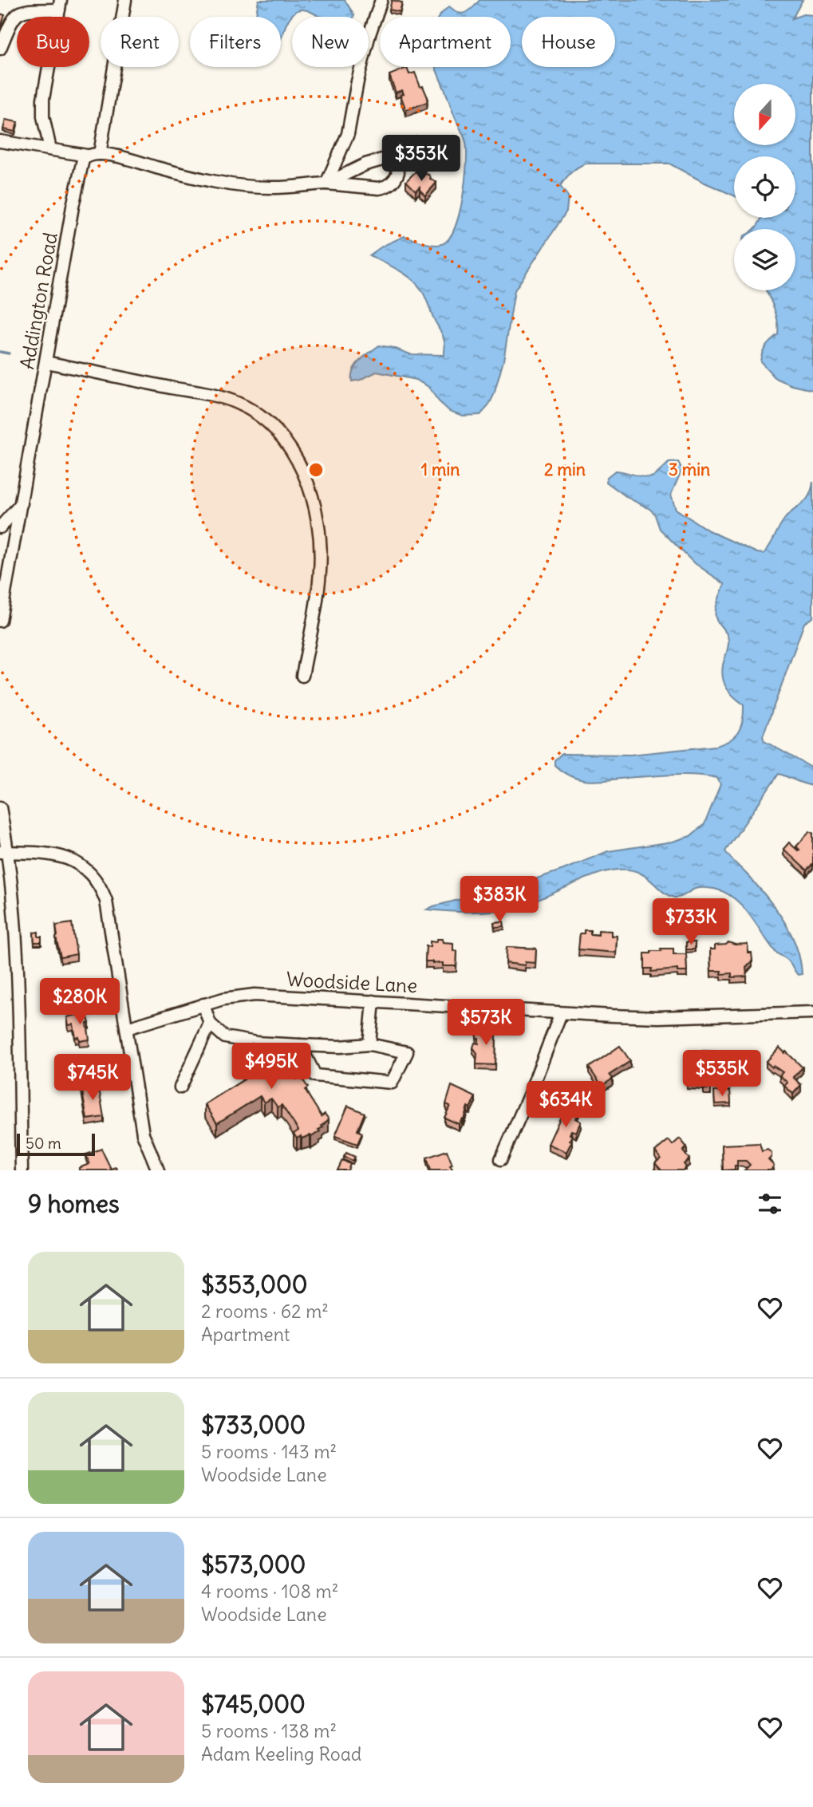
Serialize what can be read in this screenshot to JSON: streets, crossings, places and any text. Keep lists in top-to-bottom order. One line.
{"streets":{"street":["Addington Road","Woodside Lane"]},"scale_bar":"50 m","north":"bottom","page":{"chip":["Buy","Rent","Filters","New","Apartment","House"],"price":["$353K","$383K","$733K","$280K","$573K","$495K","$535K","$745K","$634K"],"scale":"50 m","heading":"9 homes","list":[{"name":"$353,000","note":"2 rooms · 62 m² · Apartment"},{"name":"$733,000","note":"5 rooms · 143 m² · Woodside Lane"},{"name":"$573,000","note":"4 rooms · 108 m² · Woodside Lane"},{"name":"$745,000","note":"5 rooms · 138 m² · Adam Keeling Road"}]},"rings":["1 min","2 min","3 min"]}
